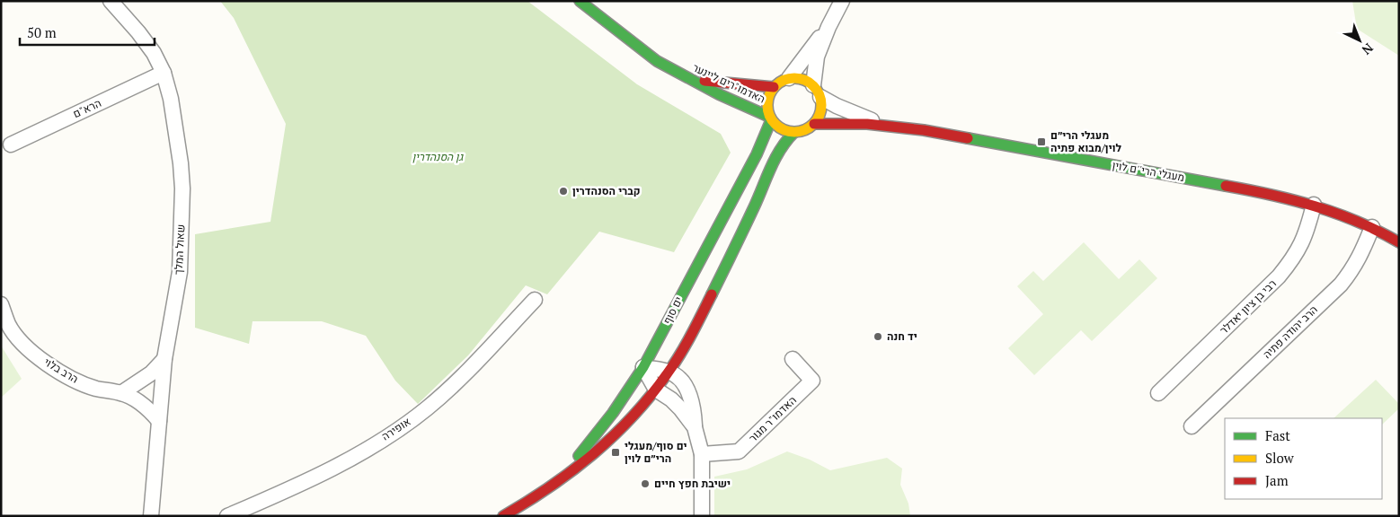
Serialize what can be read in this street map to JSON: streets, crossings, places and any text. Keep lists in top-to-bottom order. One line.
{"streets":{"street":["האדמו\"רים ליינער","הרא\"ם","מעגלי הרי''ם לוין","שאול המלך","רבי בן ציון יאדלר","ים סוף","הרב יהודה פתיה","הרב בלוי","האדמו\"ר מגור","אופירה"]},"crossings":[["האדמו\"רים ליינער","מעגלי הרי''ם לוין"],["האדמו\"רים ליינער","ים סוף"],["הרא\"ם","שאול המלך"],["מעגלי הרי''ם לוין","רבי בן ציון יאדלר"],["מעגלי הרי''ם לוין","ים סוף"],["מעגלי הרי''ם לוין","הרב יהודה פתיה"],["שאול המלך","הרב בלוי"]],"parks":["גן הסנהדרין"],"places":{"transit":["מעגלי הרי״ם לוין/מבוא פתיה","ים סוף/מעגלי הרי״ם לוין"],"other":["קברי הסנהדרין","יד חנה","ישיבת חפץ חיים"]},"legend":["Fast","Slow","Jam"],"scale_bar":"50 m","north":"bottom right"}
